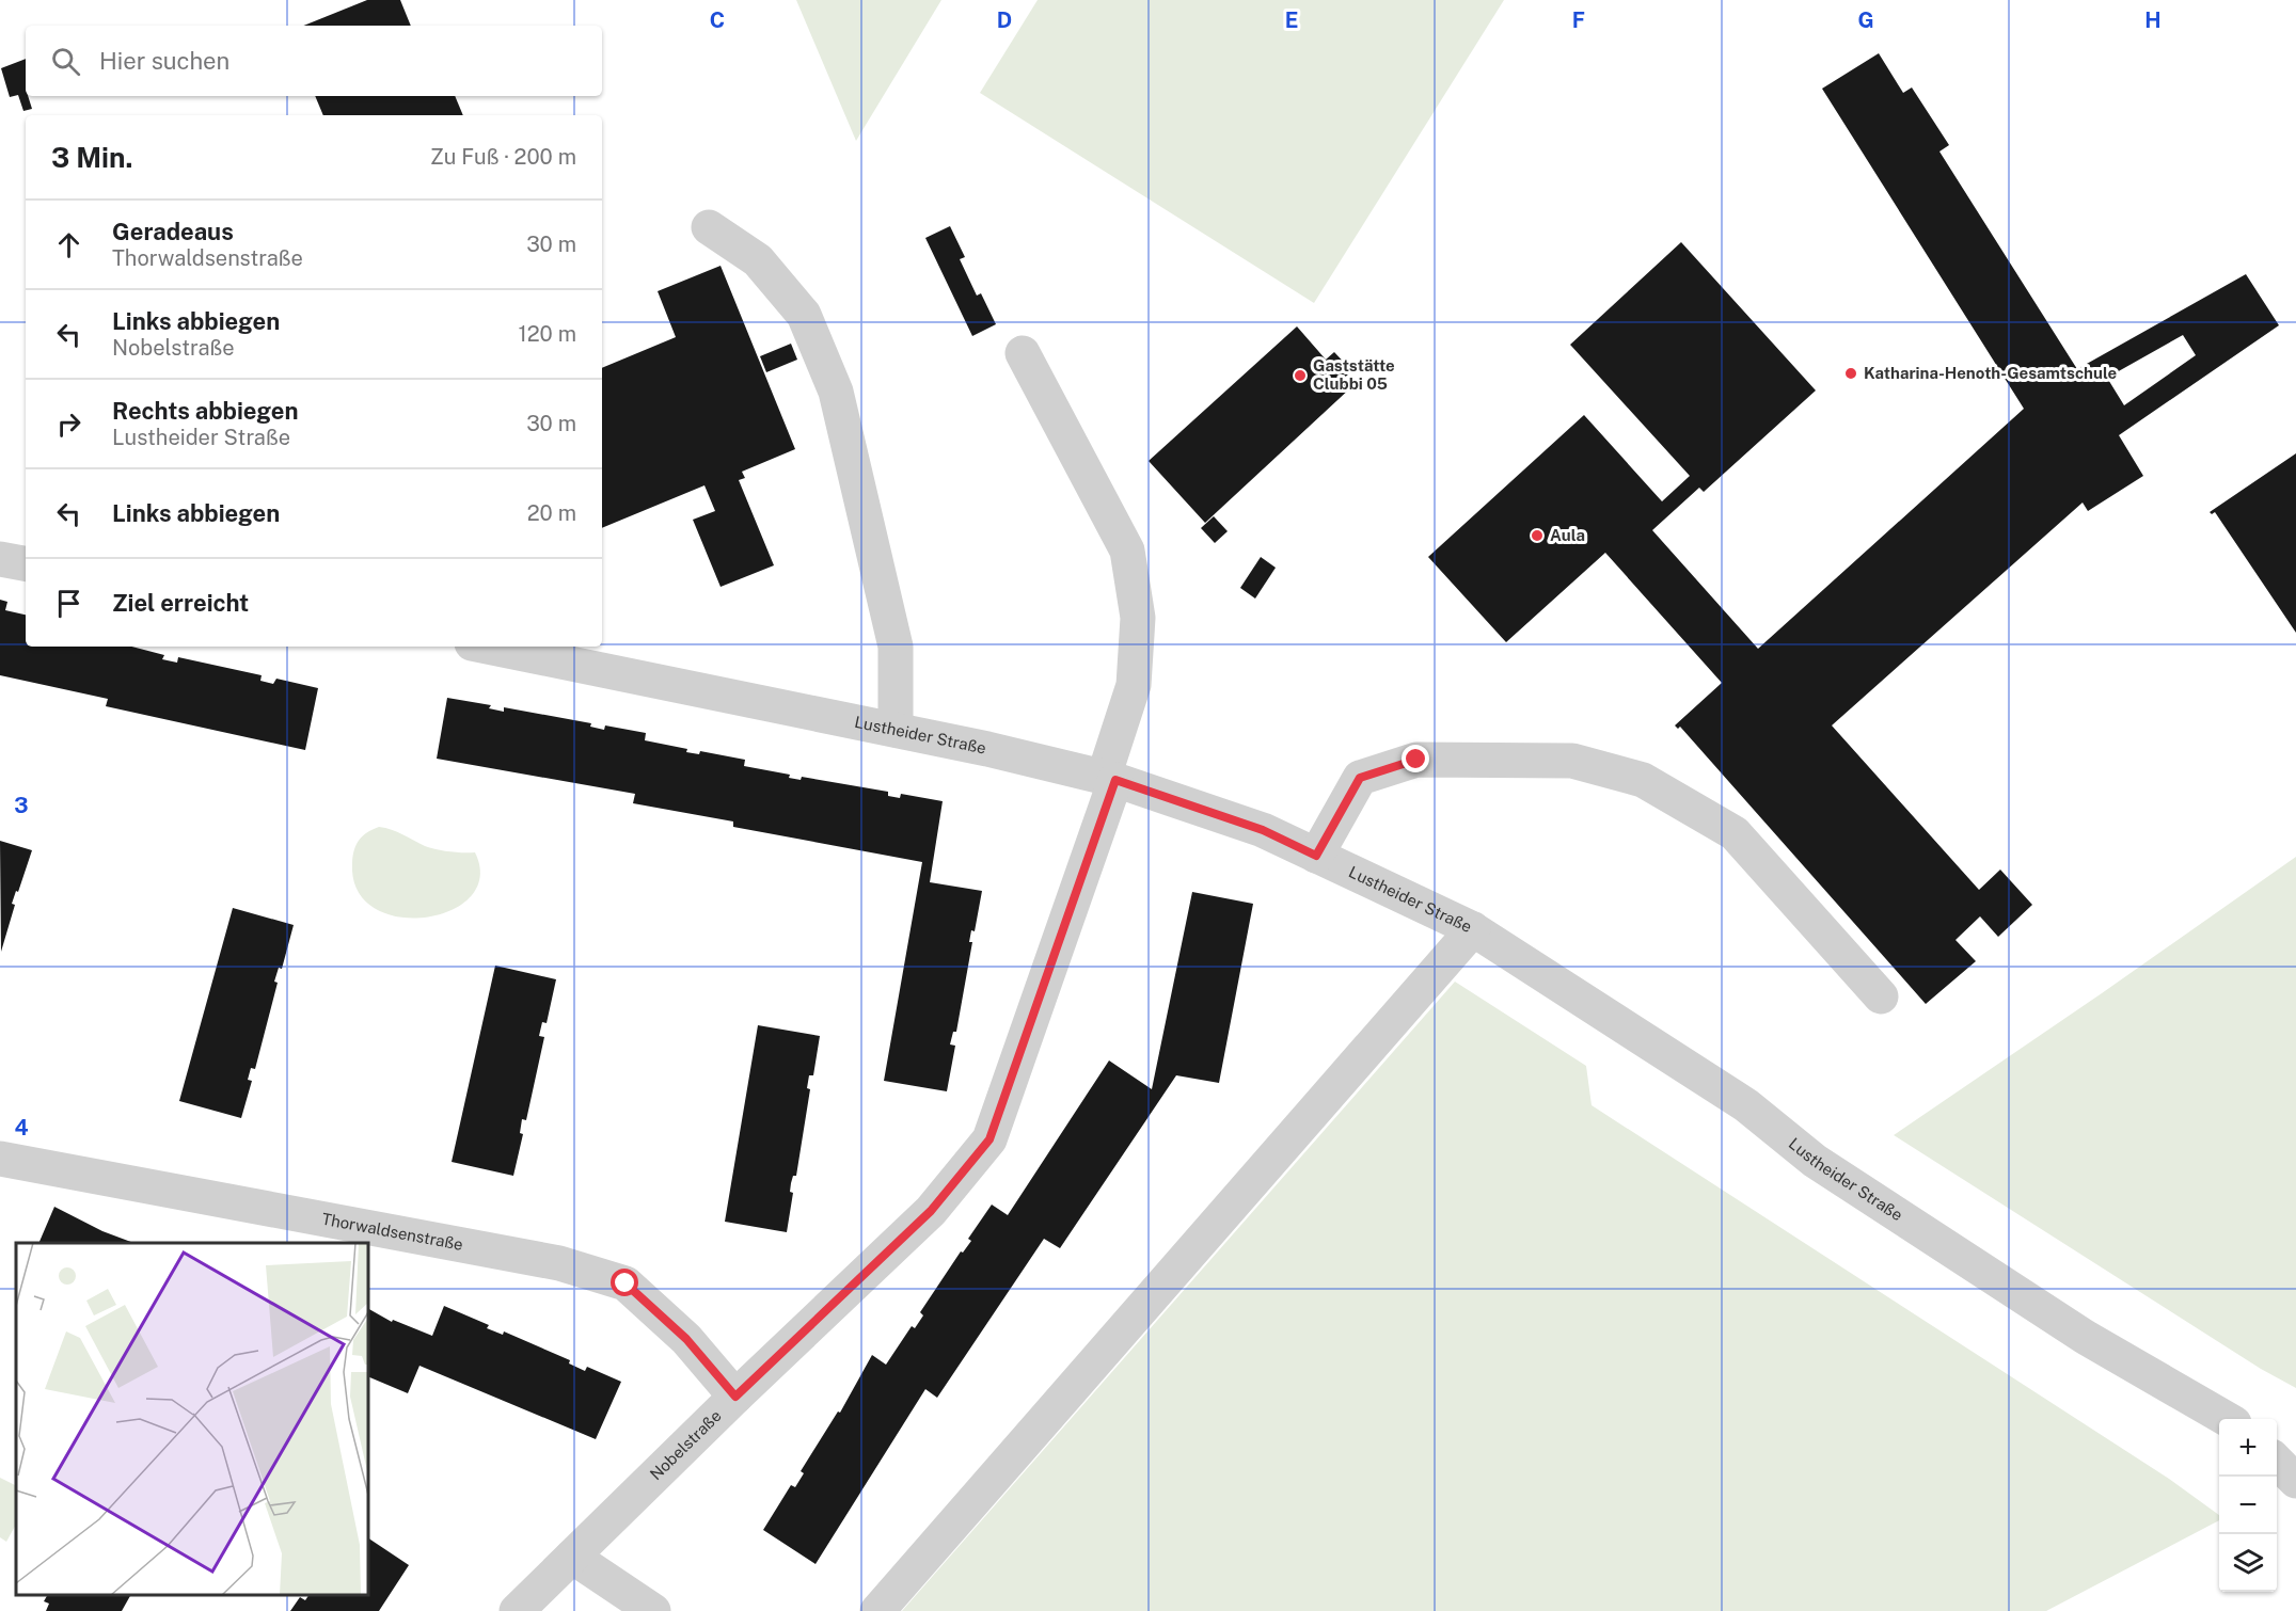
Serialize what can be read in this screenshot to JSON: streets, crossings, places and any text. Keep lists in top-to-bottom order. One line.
{"streets":{"street":["Lustheider Straße","Thorwaldsenstraße","Nobelstraße"]},"crossings":[["Lustheider Straße","Nobelstraße"],["Thorwaldsenstraße","Nobelstraße"]],"places":["Katharina-Henoth-Gesamtschule","Gaststätte Clubbi 05","Aula"],"page":{"search":"Hier suchen","heading":["3 Min.","Zu Fuß · 200 m"],"list":[["Geradeaus","Thorwaldsenstraße","30 m"],["Links abbiegen","Nobelstraße","120 m"],["Rechts abbiegen","Lustheider Straße","30 m"],["Links abbiegen","20 m"],"Ziel erreicht"],"map_buttons":["+","−"]},"grid":{"columns":["C","D","E","F","G","H"],"rows":["3","4"]}}
